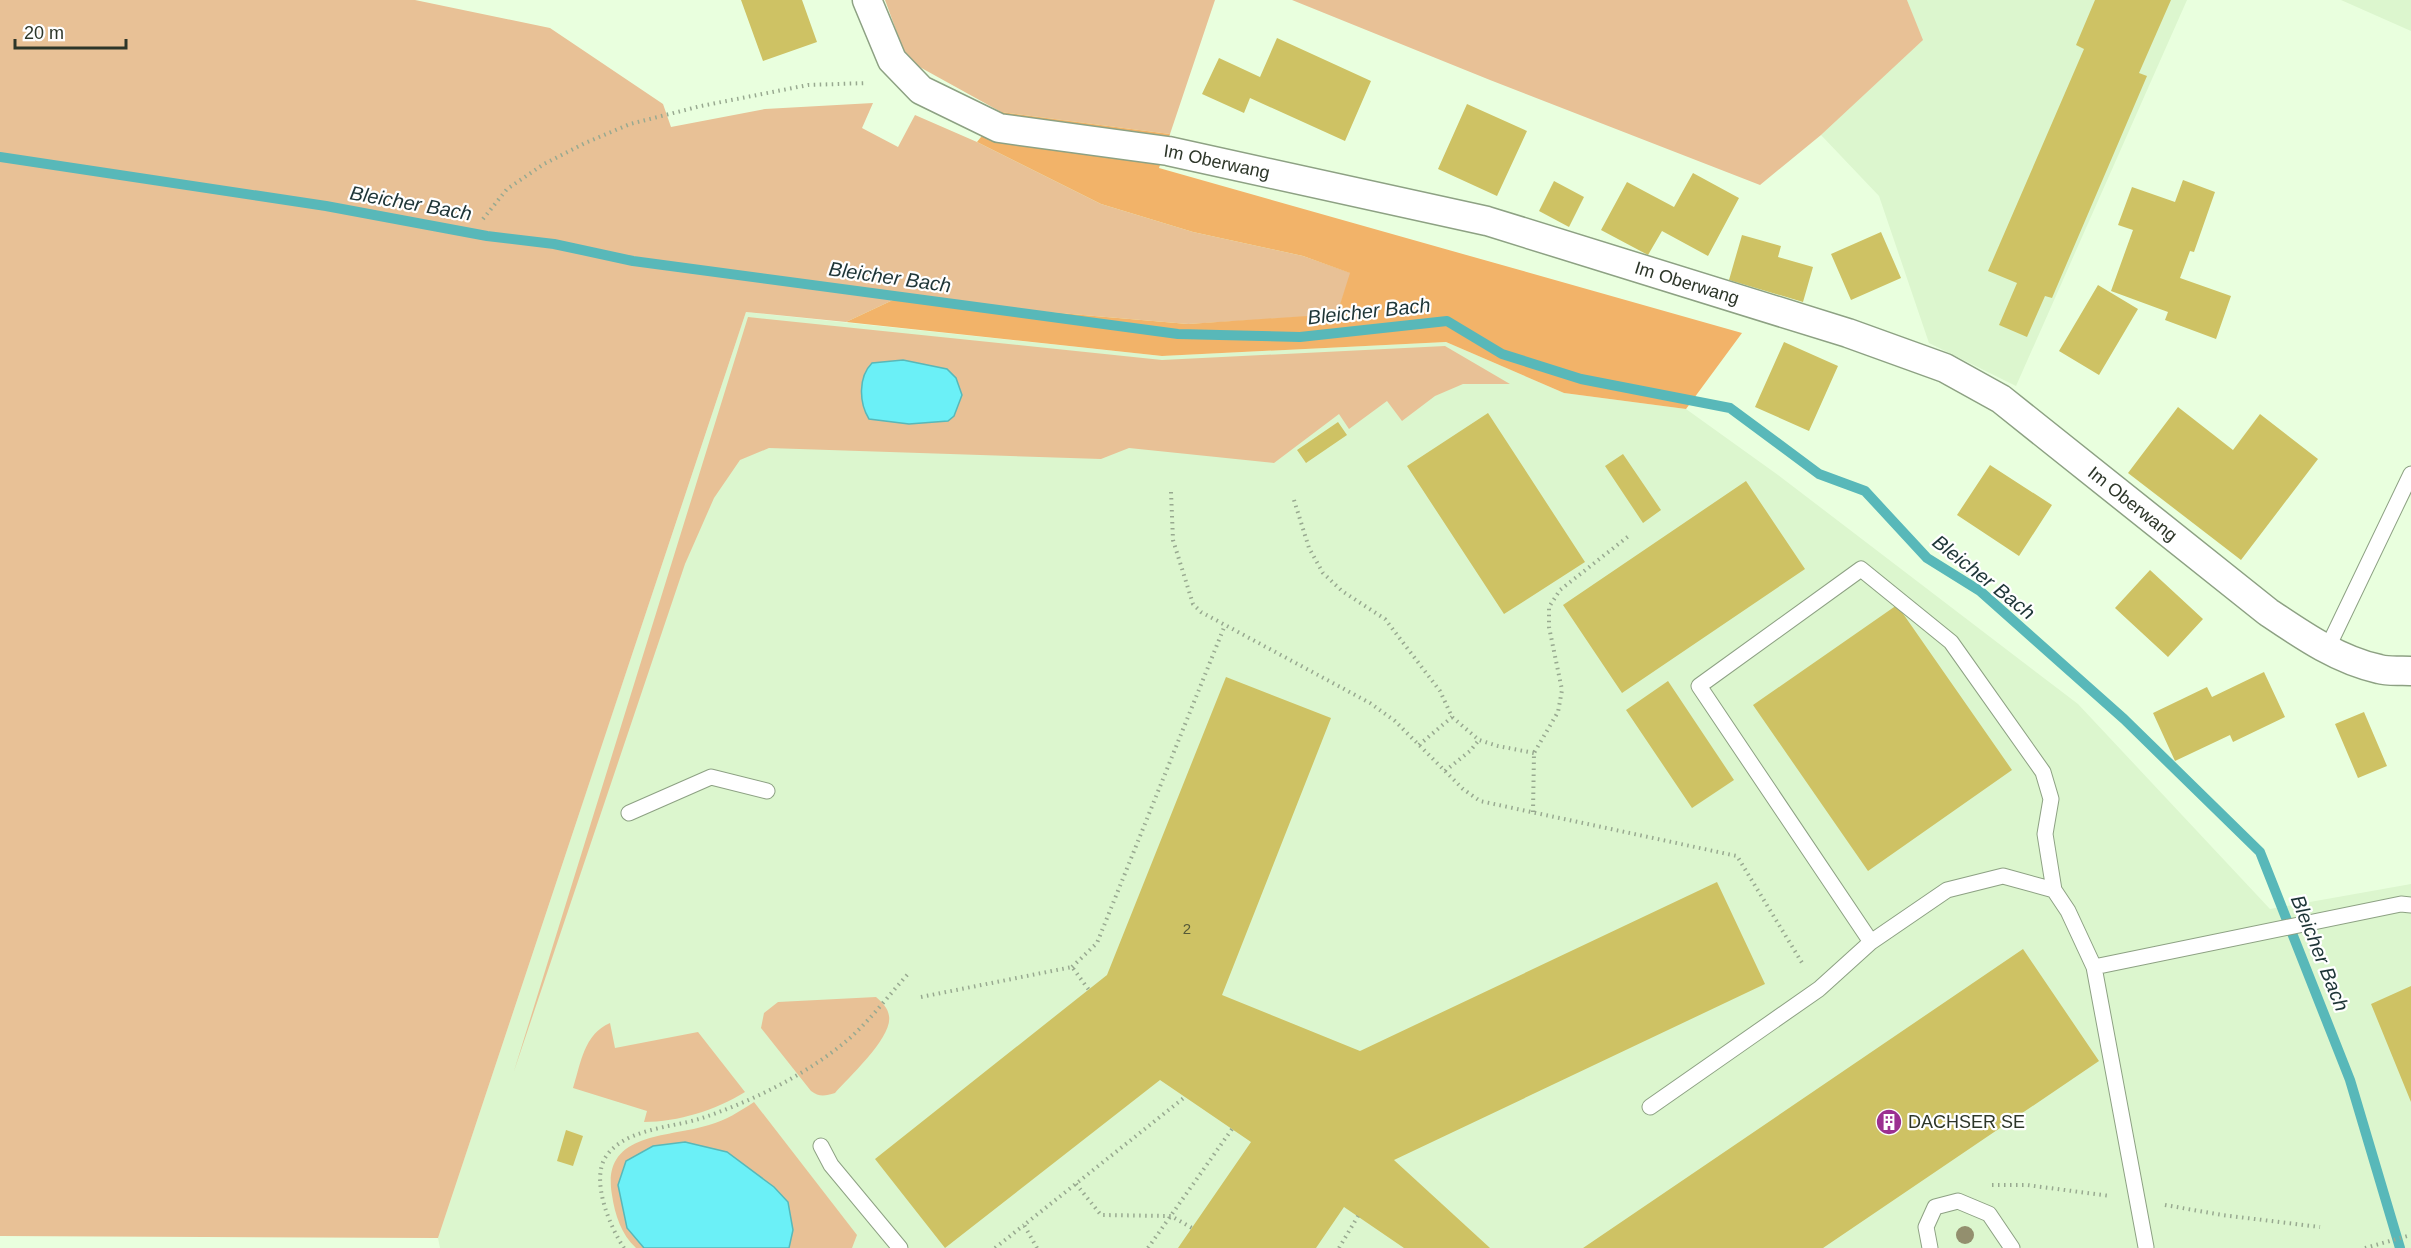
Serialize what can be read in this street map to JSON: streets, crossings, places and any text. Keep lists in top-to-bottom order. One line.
{"streets":{"street":["Im Oberwang"]},"water":["Bleicher Bach"],"places":{"building":["DACHSER SE"]},"house_numbers":["2"],"scale_bar":"20 m"}
